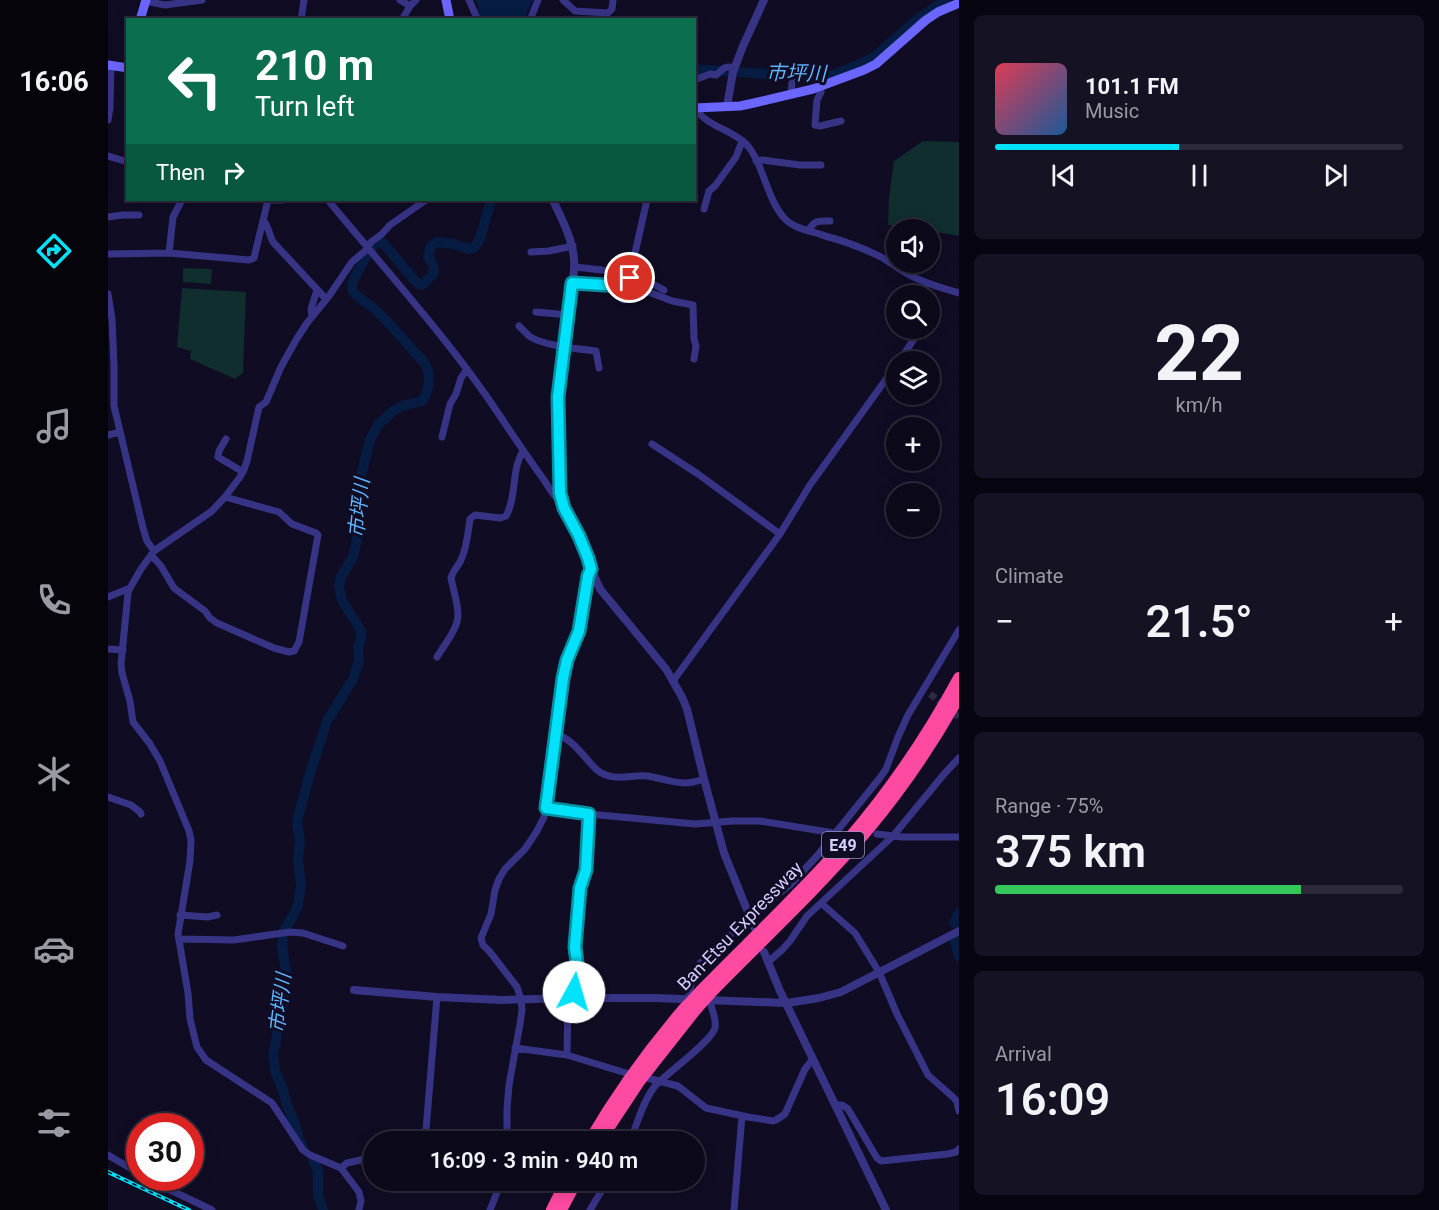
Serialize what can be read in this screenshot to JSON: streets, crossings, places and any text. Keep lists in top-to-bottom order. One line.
{"streets":{"highway":["E49","Ban-Etsu Expressway"]},"water":["市坪川"],"page":{"tabs":"16:06","turn":["210 m","Turn left"],"song":["101.1 FM","Music"],"then":"Then","map_buttons":["+","−"],"tile":[["22","km/h"],"Climate",["Range · 75%","375 km"],["Arrival","16:09"]],"heat":["−","21.5°","+"],"limit":"30","trip":"16:09 · 3 min · 940 m"}}
